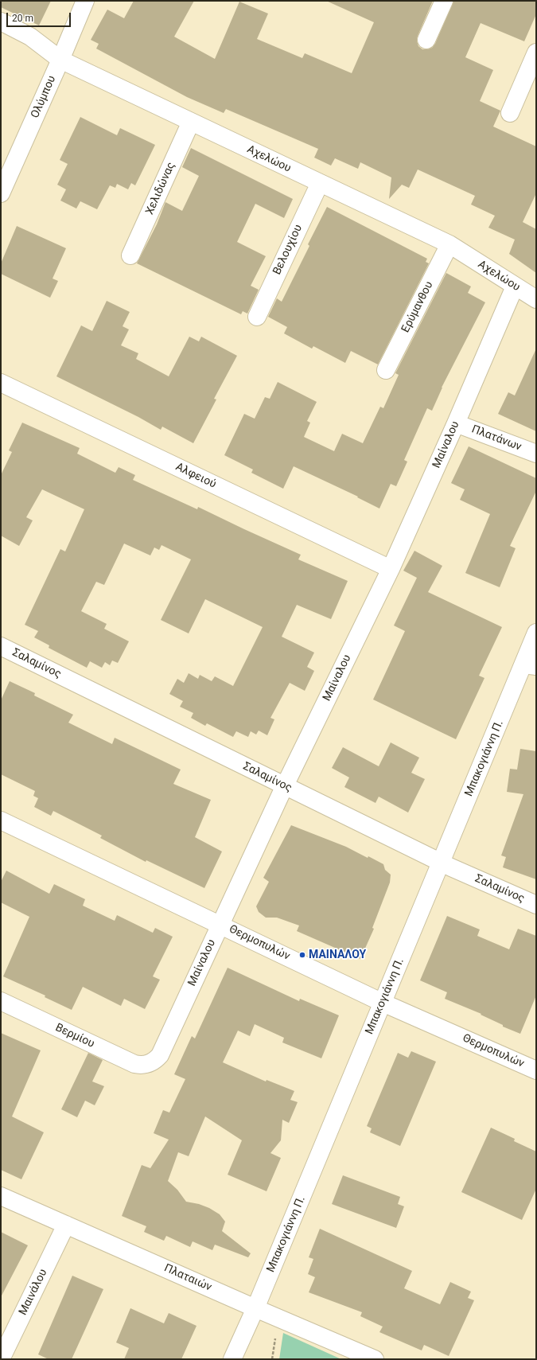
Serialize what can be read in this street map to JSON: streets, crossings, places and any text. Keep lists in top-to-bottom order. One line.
{"streets":{"street":["Ολύμπου","Αχελώου","Χελιδώνας","Βελουχίου","Ερύμανθου","Πλατάνων","Μαίναλου","Αλφειού","Σαλαμίνος","Μπακογιάννη Π.","Θερμοπυλών","Βερμίου","Πλαταιών","Μαινάλου"]},"crossings":[["Ολύμπου","Αχελώου"],["Αχελώου","Χελιδώνας"],["Αχελώου","Βελουχίου"],["Αχελώου","Ερύμανθου"],["Αχελώου","Μαίναλου"],["Πλατάνων","Μαίναλου"],["Μαίναλου","Αλφειού"],["Μαίναλου","Σαλαμίνος"],["Μαίναλου","Θερμοπυλών"],["Μαίναλου","Βερμίου"],["Σαλαμίνος","Μπακογιάννη Π."],["Μπακογιάννη Π.","Θερμοπυλών"],["Μπακογιάννη Π.","Πλαταιών"],["Πλαταιών","Μαινάλου"]],"places":["ΜΑΙΝΑΛΟΥ"],"scale_bar":"20 m"}
